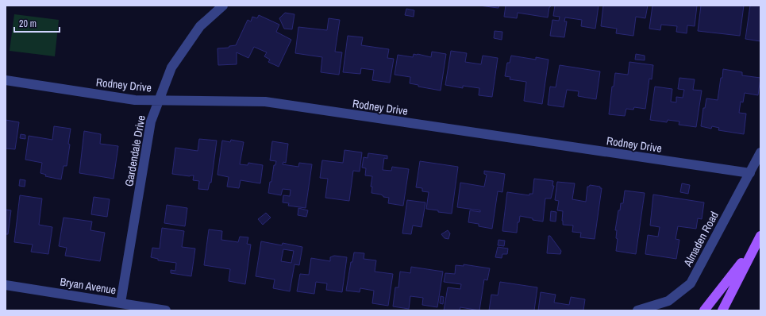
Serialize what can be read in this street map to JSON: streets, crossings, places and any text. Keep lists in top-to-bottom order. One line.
{"streets":{"street":["Rodney Drive","Gardendale Drive","Almaden Road","Bryan Avenue"]},"crossings":[["Rodney Drive","Gardendale Drive"],["Rodney Drive","Almaden Road"],["Gardendale Drive","Bryan Avenue"]],"scale_bar":"20 m"}
